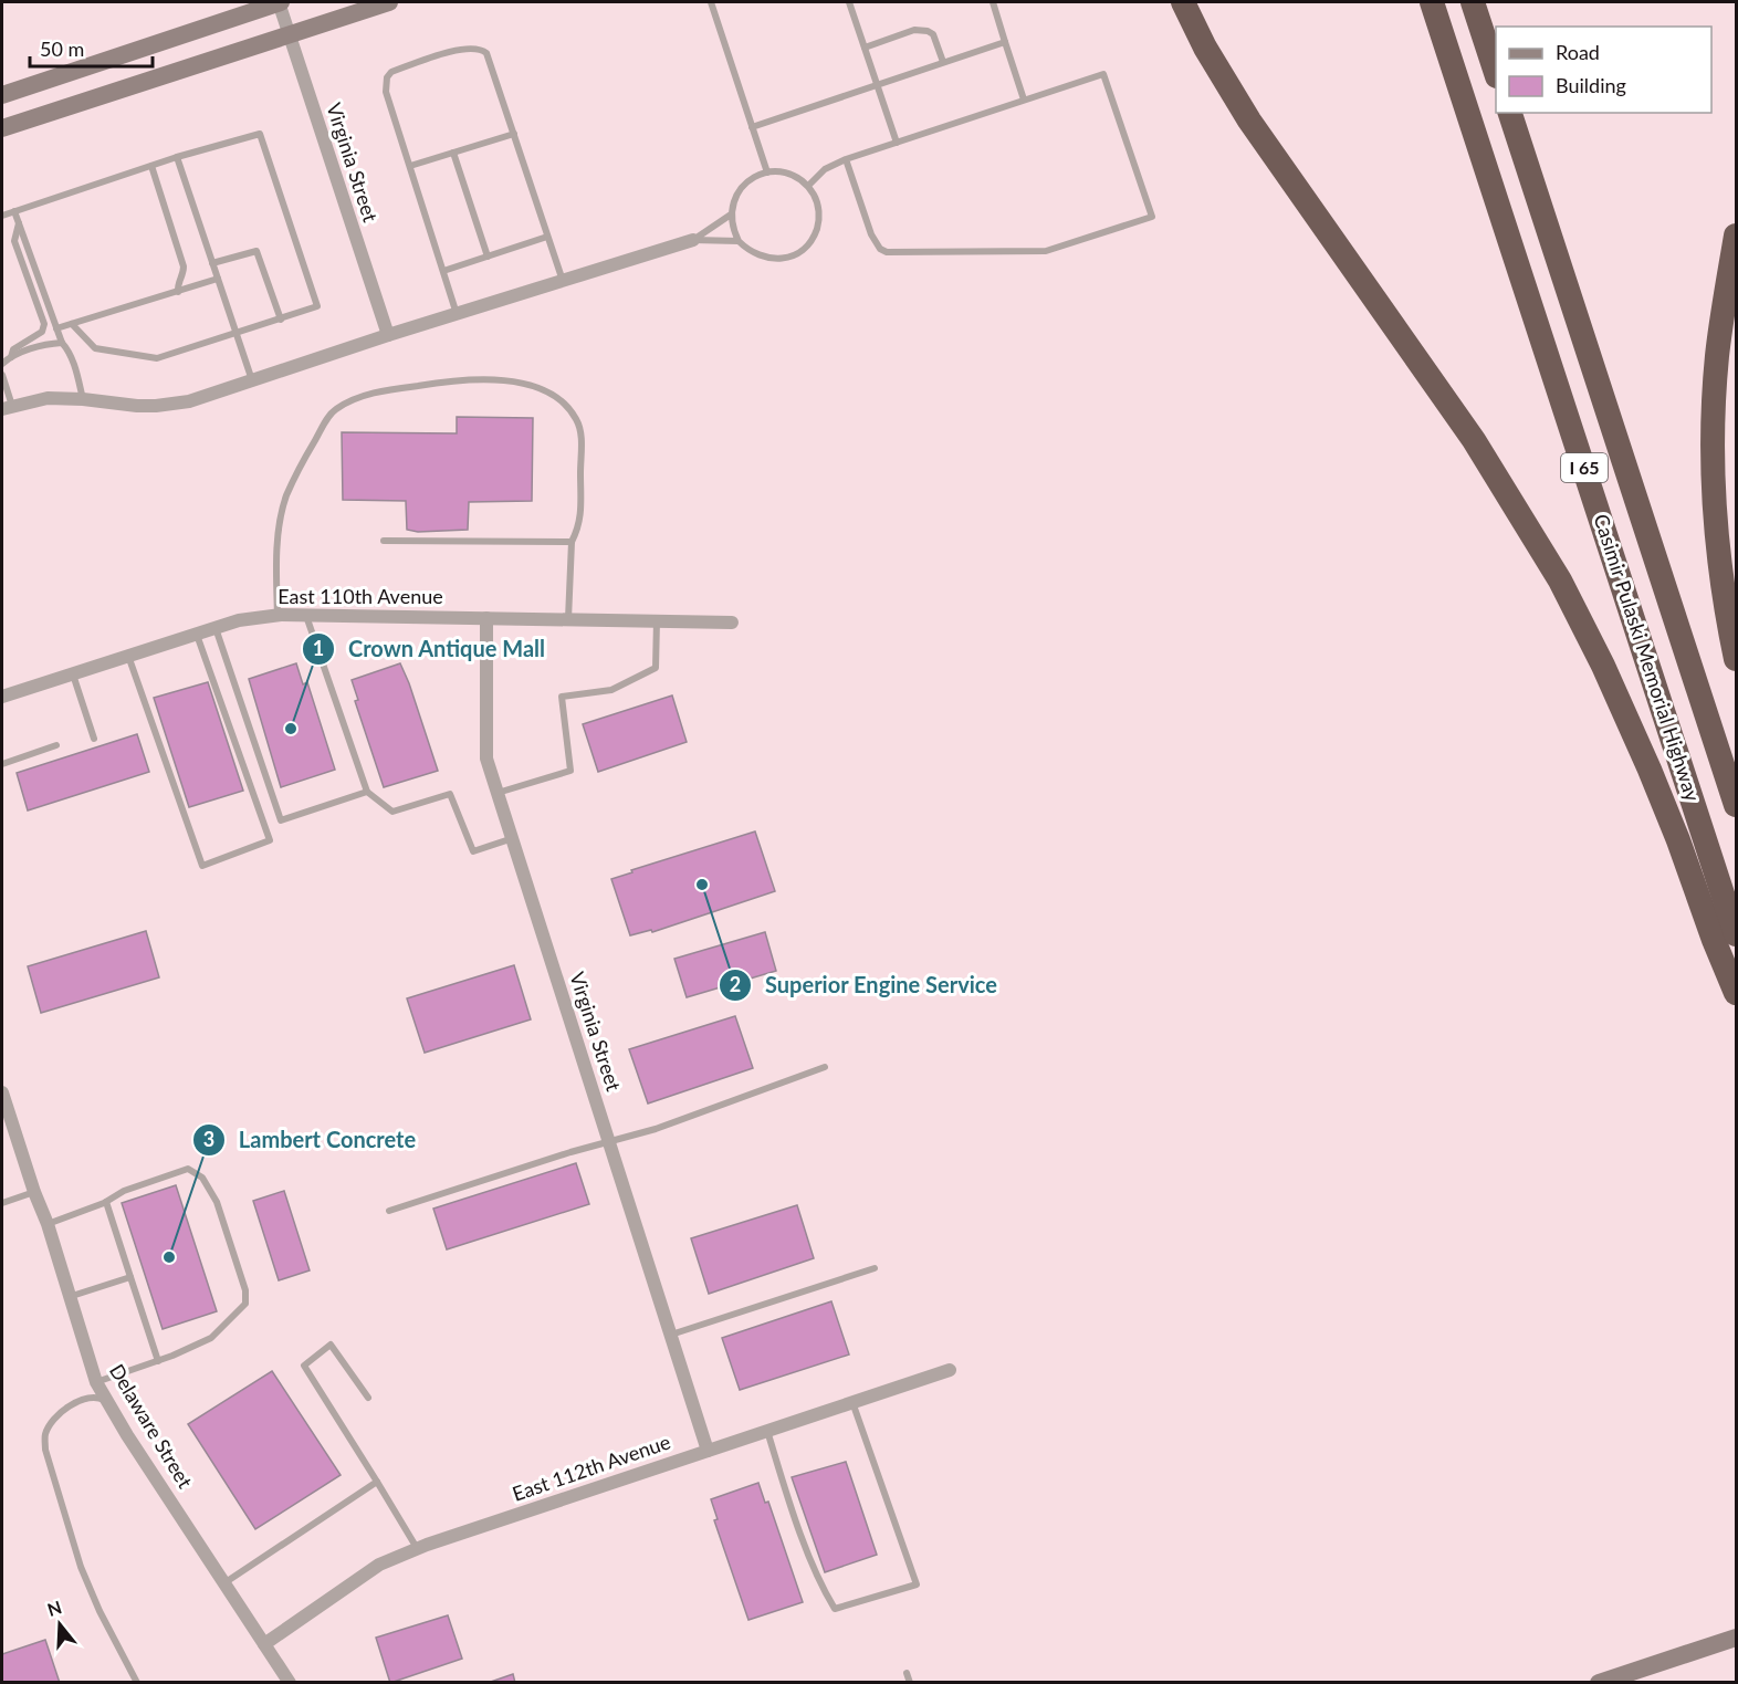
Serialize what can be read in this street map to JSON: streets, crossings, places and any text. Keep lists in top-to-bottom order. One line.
{"streets":{"highway":["I 65","Casimir Pulaski Memorial Highway"],"street":["Virginia Street","East 110th Avenue","Delaware Street","East 112th Avenue"]},"crossings":[["Virginia Street","East 110th Avenue"],["Virginia Street","East 112th Avenue"],["Delaware Street","East 112th Avenue"]],"places":["Crown Antique Mall","Superior Engine Service","Lambert Concrete"],"legend":["Road","Building"],"scale_bar":"50 m","north":"top"}
